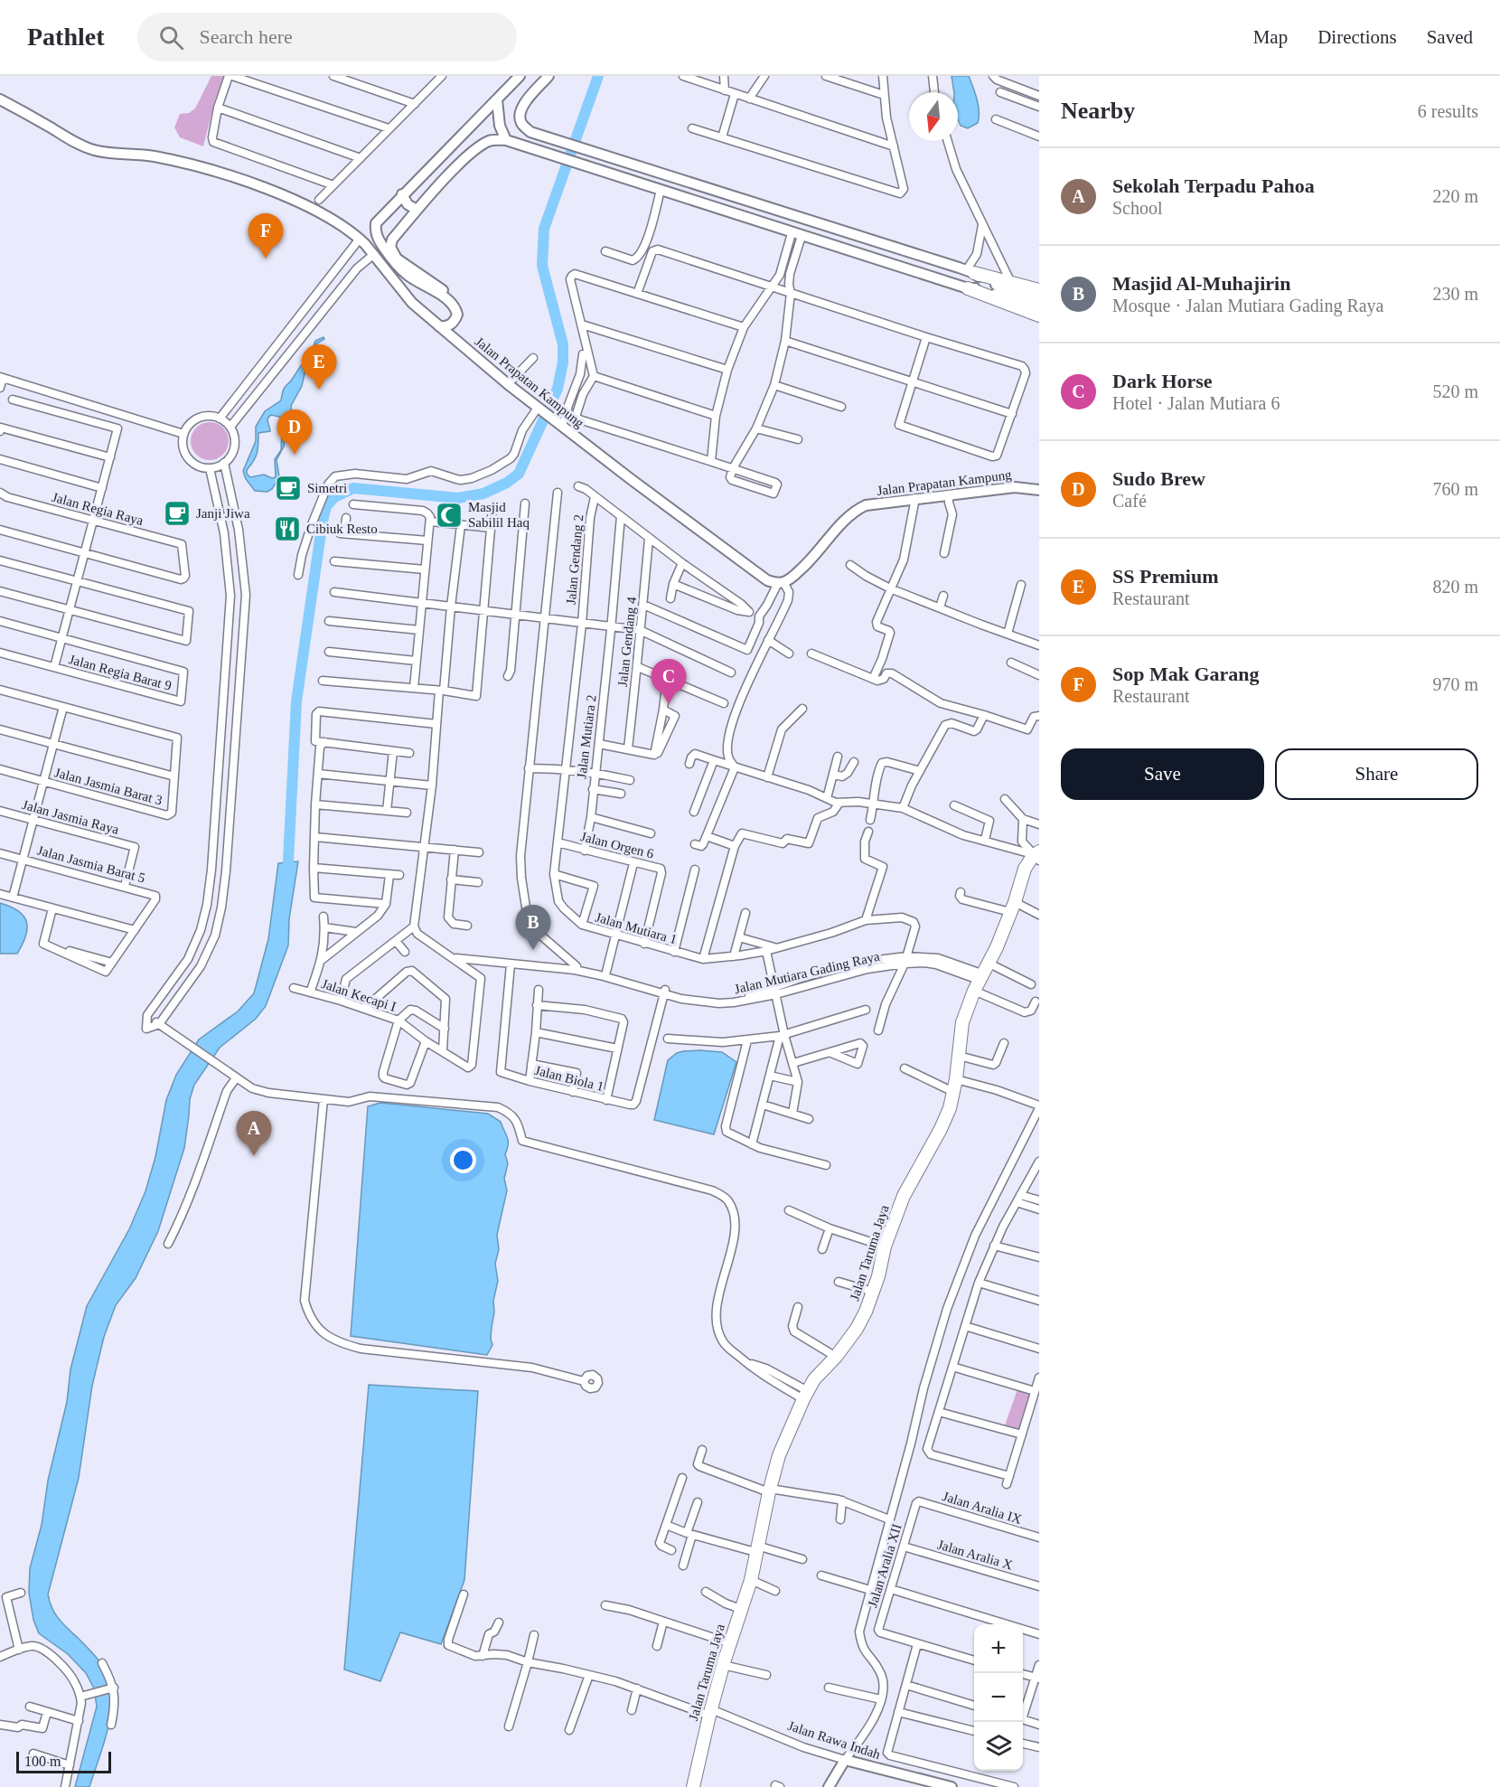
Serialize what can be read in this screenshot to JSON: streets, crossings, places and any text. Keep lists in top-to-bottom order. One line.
{"streets":{"main road":["Jalan Taruma Jaya"],"street":["Jalan Prapatan Kampung","Jalan Regia Raya","Jalan Gendang 2","Jalan Gendang 4","Jalan Regia Barat 9","Jalan Mutiara 2","Jalan Jasmia Barat 3","Jalan Jasmia Raya","Jalan Orgen 6","Jalan Jasmia Barat 5","Jalan Mutiara 1","Jalan Mutiara Gading Raya","Jalan Kecapi I","Jalan Biola 1","Jalan Aralia IX","Jalan Aralia X","Jalan Aralia XII","Jalan Rawa Indah"]},"crossings":[["Jalan Gendang 2","Jalan Mutiara 1"],["Jalan Mutiara 2","Jalan Orgen 6"],["Jalan Jasmia Raya","Jalan Jasmia Barat 5"],["Jalan Orgen 6","Jalan Mutiara 1"],["Jalan Mutiara 1","Jalan Mutiara Gading Raya"],["Jalan Mutiara Gading Raya","Jalan Biola 1"],["Jalan Mutiara Gading Raya","Jalan Taruma Jaya"],["Jalan Taruma Jaya","Jalan Rawa Indah"],["Jalan Aralia IX","Jalan Aralia XII"],["Jalan Aralia X","Jalan Aralia XII"]],"places":{"cafe":["Simetri","Janji Jiwa"],"mosque":["Masjid Sabilil Haq"],"restaurant":["Cibiuk Resto"]},"scale_bar":"100 m","north":"bottom","page":{"header":"Pathlet","search":"Search here","nav":["Map","Directions","Saved"],"heading":["Nearby","6 results"],"list":[{"mark":"A","name":"Sekolah Terpadu Pahoa","note":"School","value":"220 m"},{"mark":"B","name":"Masjid Al-Muhajirin","note":"Mosque · Jalan Mutiara Gading Raya","value":"230 m"},{"mark":"C","name":"Dark Horse","note":"Hotel · Jalan Mutiara 6","value":"520 m"},{"mark":"D","name":"Sudo Brew","note":"Café","value":"760 m"},{"mark":"E","name":"SS Premium","note":"Restaurant","value":"820 m"},{"mark":"F","name":"Sop Mak Garang","note":"Restaurant","value":"970 m"}],"pins":["F","E","D","C","B","A"],"buttons":["Save","Share"],"map_buttons":["+","−"],"scale":"100 m"}}
